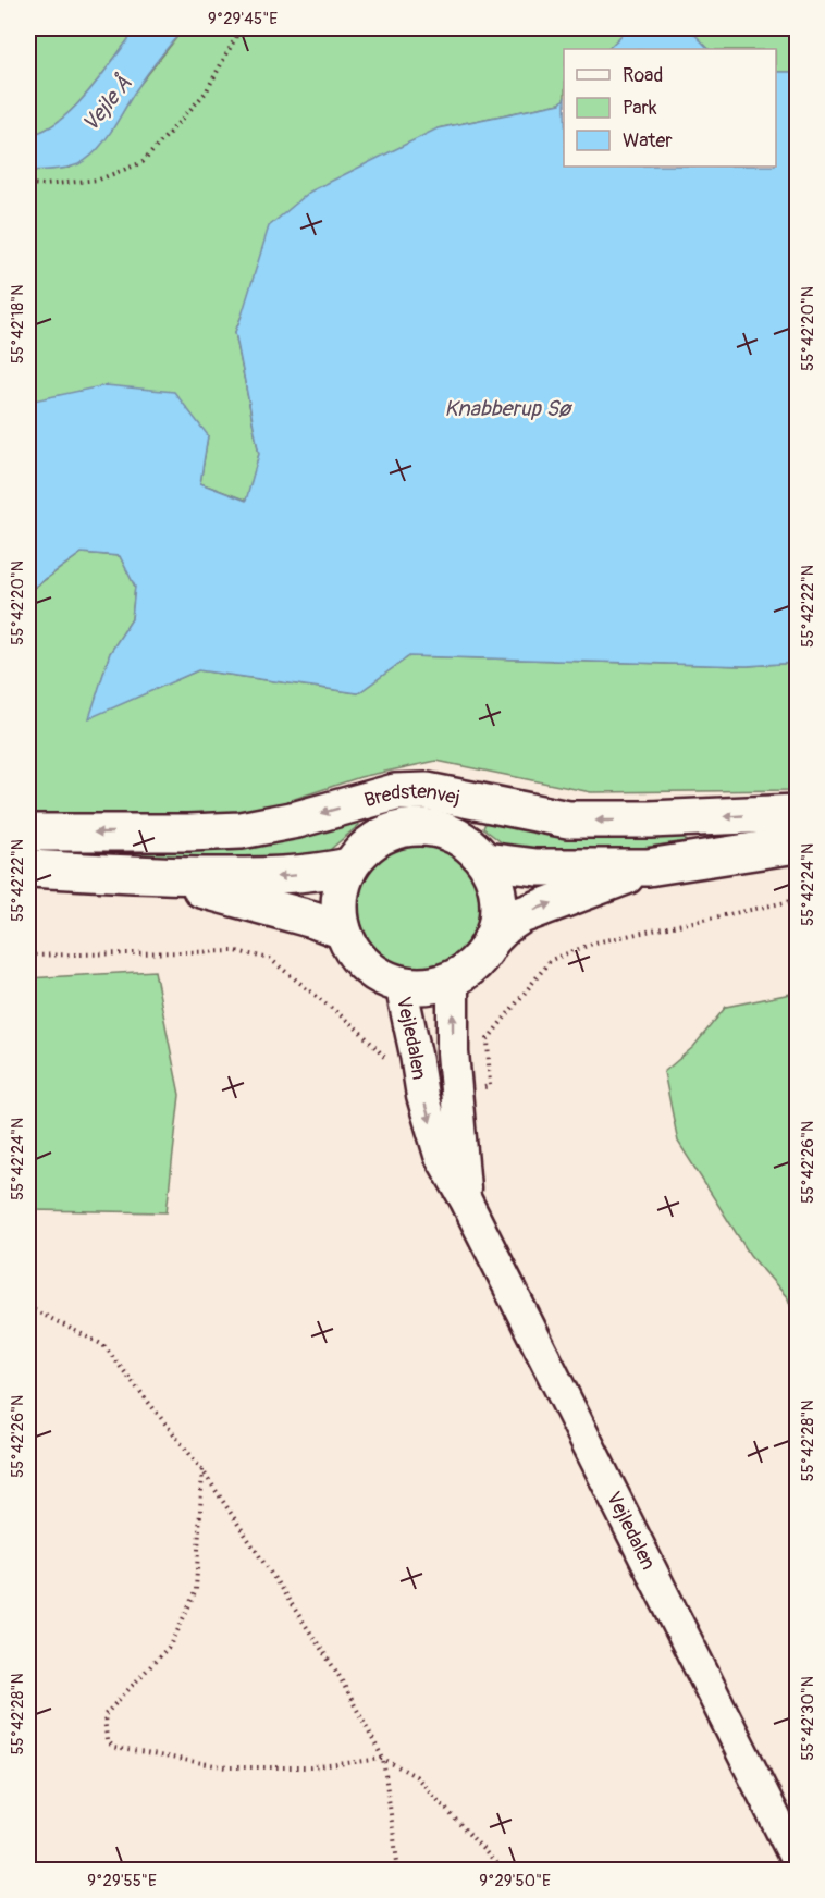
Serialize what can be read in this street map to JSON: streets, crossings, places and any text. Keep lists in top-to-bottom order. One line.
{"streets":{"main road":["Bredstenvej"],"street":["Vejledalen"]},"water":["Vejle Å","Knabberup Sø"],"legend":["Road","Park","Water"],"coordinates":["9°29'45\"E","55°42'18\"N","55°42'20\"N","55°42'22\"N","55°42'24\"N","55°42'26\"N","55°42'28\"N","55°42'30\"N","9°29'55\"E","9°29'50\"E"]}
